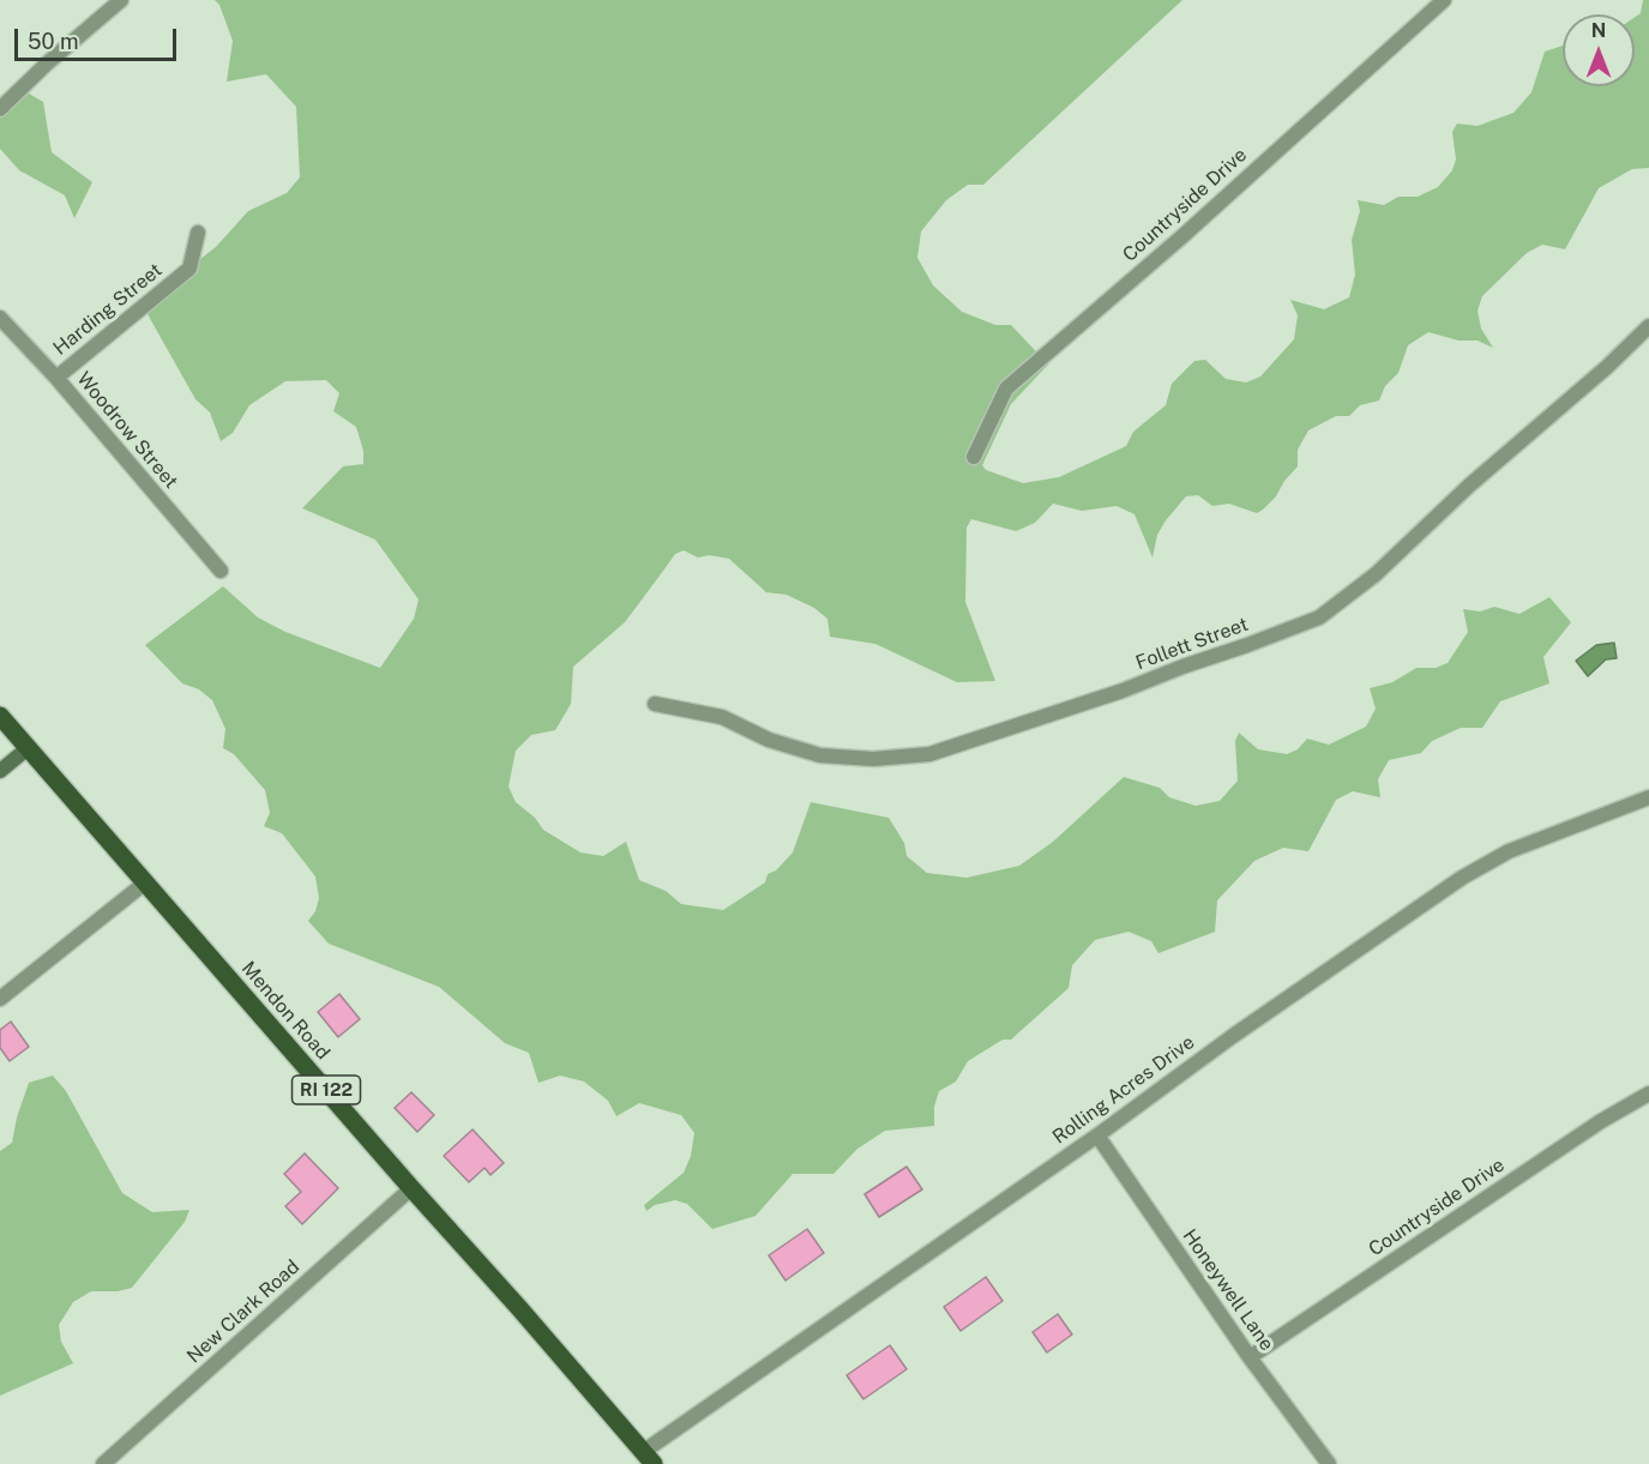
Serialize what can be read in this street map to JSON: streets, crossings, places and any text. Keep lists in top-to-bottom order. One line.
{"streets":{"main road":["Mendon Road","RI 122"],"street":["Countryside Drive","Harding Street","Woodrow Street","Follett Street","Rolling Acres Drive","Honeywell Lane","New Clark Road"]},"crossings":[["Countryside Drive","Honeywell Lane"],["Harding Street","Woodrow Street"],["Mendon Road","Rolling Acres Drive"],["Mendon Road","New Clark Road"],["Rolling Acres Drive","Honeywell Lane"]],"scale_bar":"50 m","north":"top"}
